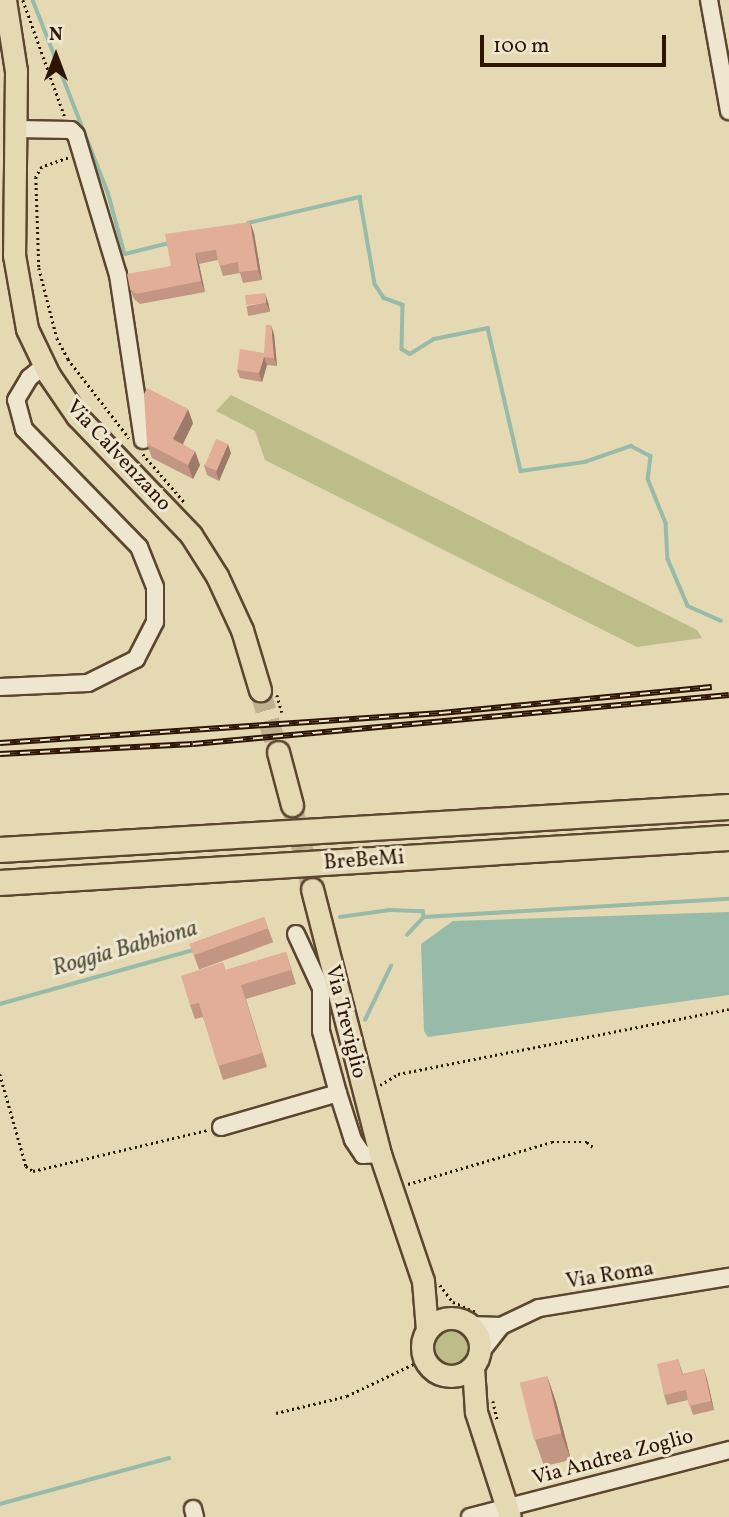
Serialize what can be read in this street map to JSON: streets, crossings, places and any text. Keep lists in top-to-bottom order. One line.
{"streets":{"highway":["BreBeMi"],"main road":["Via Calvenzano","Via Treviglio"],"street":["Via Roma","Via Andrea Zoglio"]},"crossings":[["Via Treviglio","Via Roma"],["Via Treviglio","Via Andrea Zoglio"]],"water":["Roggia Babbiona"],"scale_bar":"100 m","north":"top"}
